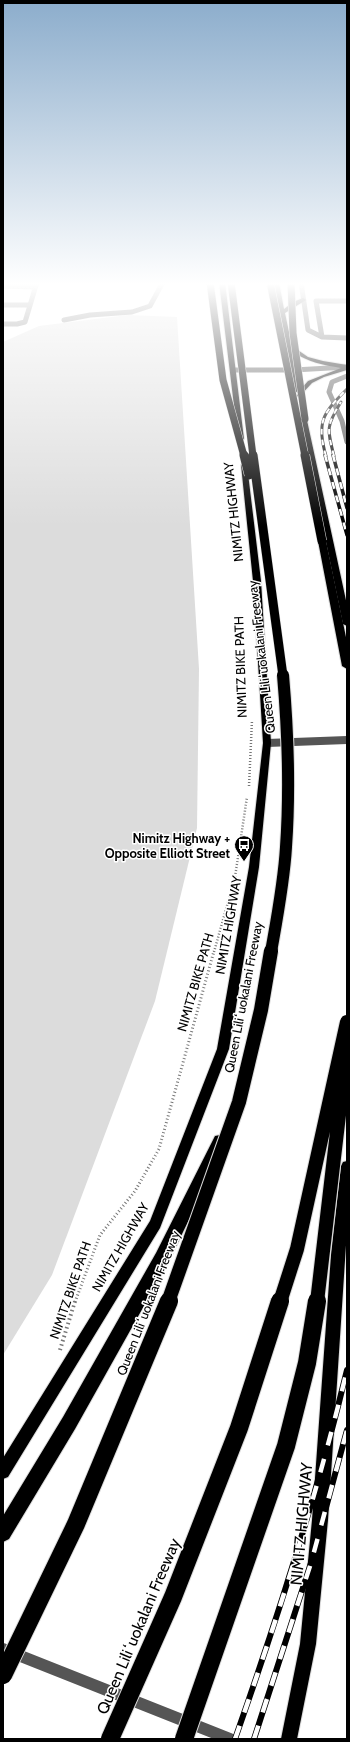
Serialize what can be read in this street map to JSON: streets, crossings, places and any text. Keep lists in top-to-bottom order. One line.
{"streets":{"highway":["Queen Liliʻuokalani Freeway"],"main road":["NIMITZ HIGHWAY"],"path":["NIMITZ BIKE PATH"]},"places":{"bus stop":["Nimitz Highway + Opposite Elliott Street"]}}
